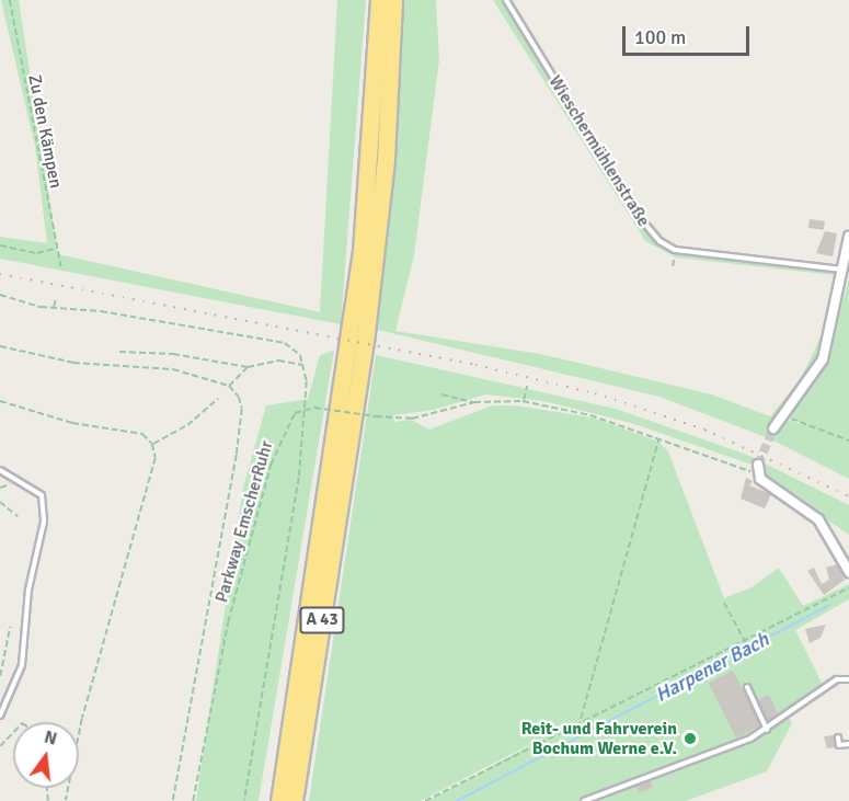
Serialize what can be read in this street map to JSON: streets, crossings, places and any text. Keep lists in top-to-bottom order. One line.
{"streets":{"highway":["A 43"],"lane":["Wieschermühlenstraße"],"path":["Zu den Kämpen","Parkway EmscherRuhr"]},"water":["Harpener Bach"],"places":["Reit- und Fahrverein Bochum Werne e.V."],"scale_bar":"100 m","north":"top"}
